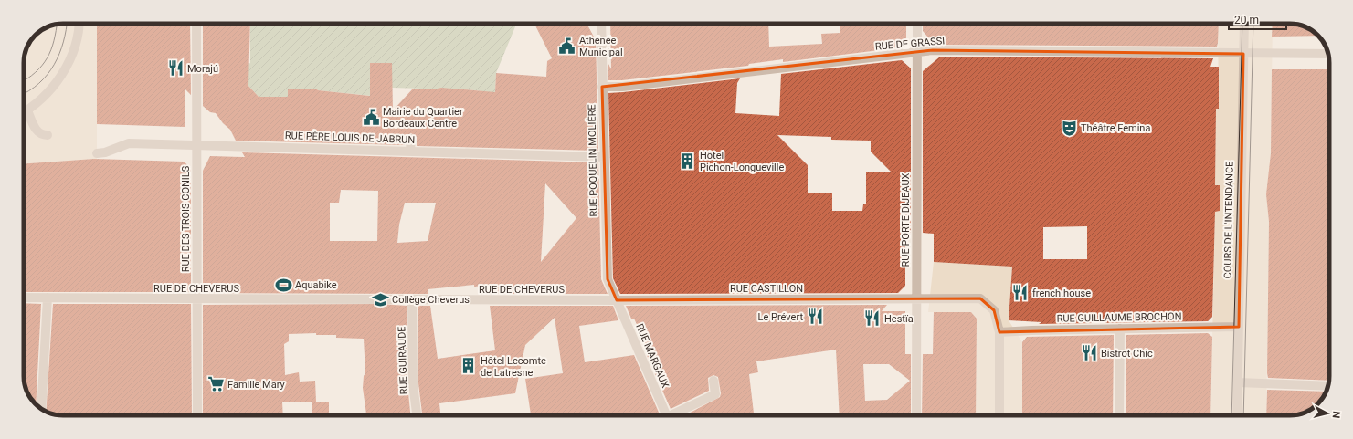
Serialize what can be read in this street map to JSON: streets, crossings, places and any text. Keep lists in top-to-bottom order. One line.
{"streets":{"street":["RUE DE GRASSI","RUE PÈRE LOUIS DE JABRUN","RUE POQUELIN MOLIÈRE","RUE DES TROIS CONILS","RUE PORTE DIJEAUX","COURS DE L'INTENDANCE","RUE DE CHEVERUS","RUE CASTILLON","RUE GUILLAUME BROCHON","RUE MARGAUX","RUE GUIRAUDE"]},"crossings":[["RUE DE GRASSI","RUE POQUELIN MOLIÈRE"],["RUE DE GRASSI","RUE PORTE DIJEAUX"],["RUE DE GRASSI","COURS DE L'INTENDANCE"],["RUE PÈRE LOUIS DE JABRUN","RUE POQUELIN MOLIÈRE"],["RUE PÈRE LOUIS DE JABRUN","RUE DES TROIS CONILS"],["RUE POQUELIN MOLIÈRE","RUE DE CHEVERUS"],["RUE POQUELIN MOLIÈRE","RUE CASTILLON"],["RUE POQUELIN MOLIÈRE","RUE MARGAUX"],["RUE DES TROIS CONILS","RUE DE CHEVERUS"],["RUE PORTE DIJEAUX","RUE CASTILLON"],["COURS DE L'INTENDANCE","RUE GUILLAUME BROCHON"],["RUE DE CHEVERUS","RUE CASTILLON"],["RUE DE CHEVERUS","RUE MARGAUX"],["RUE DE CHEVERUS","RUE GUIRAUDE"],["RUE CASTILLON","RUE GUILLAUME BROCHON"],["RUE CASTILLON","RUE MARGAUX"]],"places":{"public building":["Athénée Municipal","Mairie du Quartier Bordeaux Centre"],"restaurant":["Morajú","french.house","Le Prévert","Hestïa","Bistrot Chic"],"theatre":["Théâtre Femina"],"building":["Hôtel Pichon-Longueville","Hôtel Lecomte de Latresne"],"sports":["Aquabike"],"school or university":["Collège Cheverus"],"supermarket":["Famille Mary"]},"scale_bar":"20 m","north":"right"}
